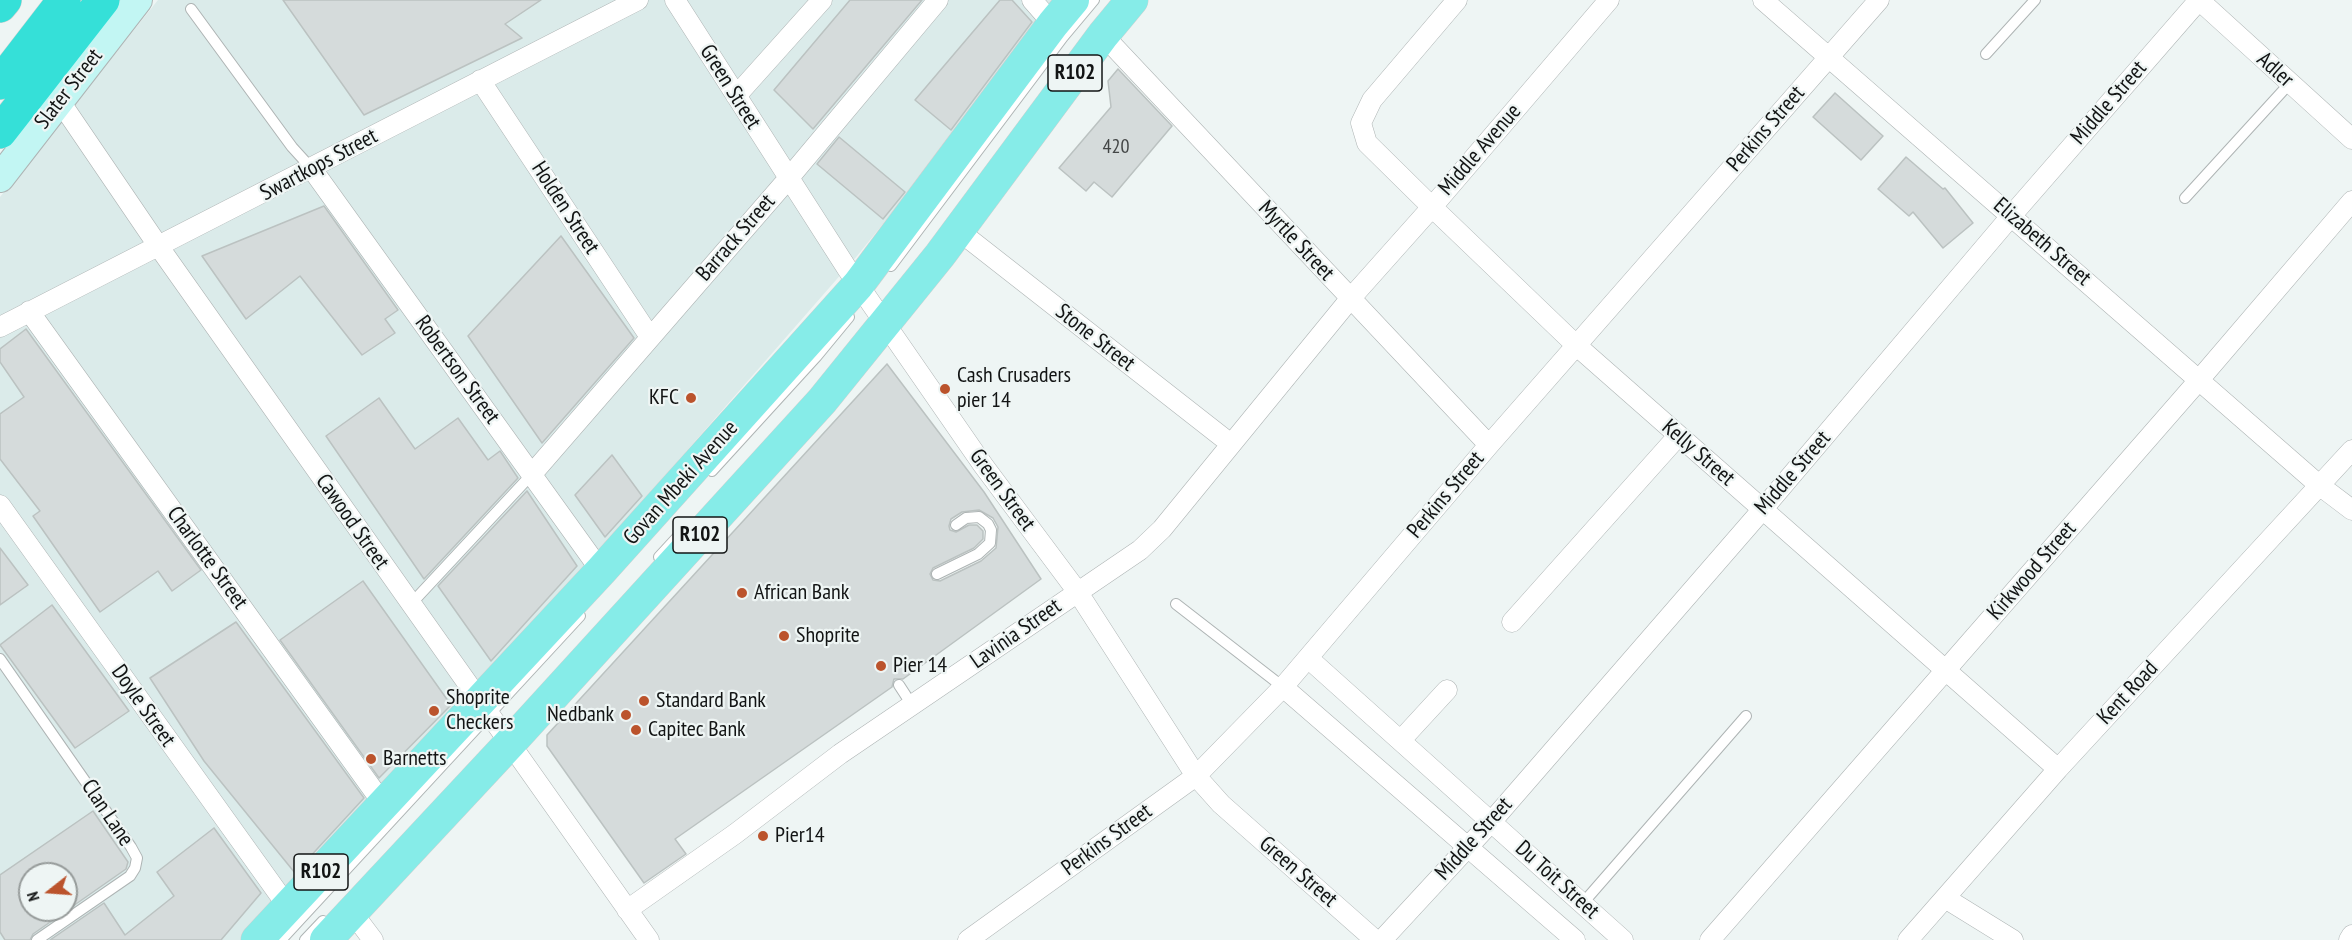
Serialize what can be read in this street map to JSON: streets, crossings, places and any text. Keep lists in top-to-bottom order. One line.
{"streets":{"main road":["R102","Govan Mbeki Avenue"],"street":["Adler","Green Street","Slater Street","Middle Street","Perkins Street","Middle Avenue","Swartkops Street","Holden Street","Barrack Street","Myrtle Street","Elizabeth Street","Stone Street","Robertson Street","Kelly Street","Cawood Street","Charlotte Street","Kirkwood Street","Lavinia Street","Kent Road","Doyle Street","Du Toit Street"],"lane":["Clan Lane"]},"crossings":[["Adler","Middle Street"],["Green Street","Perkins Street"],["Green Street","Barrack Street"],["Green Street","Govan Mbeki Avenue"],["Green Street","Lavinia Street"],["Slater Street","Cawood Street"],["Middle Street","Elizabeth Street"],["Middle Street","Kelly Street"],["Middle Street","Du Toit Street"],["Perkins Street","Myrtle Street"],["Perkins Street","Elizabeth Street"],["Perkins Street","Kelly Street"],["Perkins Street","Du Toit Street"],["Middle Avenue","Myrtle Street"],["Middle Avenue","Kelly Street"],["Middle Avenue","Lavinia Street"],["Swartkops Street","Holden Street"],["Swartkops Street","Robertson Street"],["Swartkops Street","Cawood Street"],["Swartkops Street","Charlotte Street"],["Holden Street","Barrack Street"],["Barrack Street","Robertson Street"],["Myrtle Street","Govan Mbeki Avenue"],["Myrtle Street","Lavinia Street"],["Elizabeth Street","Kirkwood Street"],["Elizabeth Street","Kent Road"],["Stone Street","Govan Mbeki Avenue"],["Stone Street","Lavinia Street"],["Robertson Street","Govan Mbeki Avenue"],["Kelly Street","Kirkwood Street"],["Kelly Street","Kent Road"],["Govan Mbeki Avenue","Cawood Street"],["Govan Mbeki Avenue","Charlotte Street"],["Govan Mbeki Avenue","Doyle Street"],["Cawood Street","Lavinia Street"]],"places":["Cash Crusaders pier 14","KFC","African Bank","Shoprite","Pier 14","Standard Bank","Shoprite Checkers","Nedbank","Capitec Bank","Barnetts","Pier14"],"house_numbers":["420"],"north":"left"}
